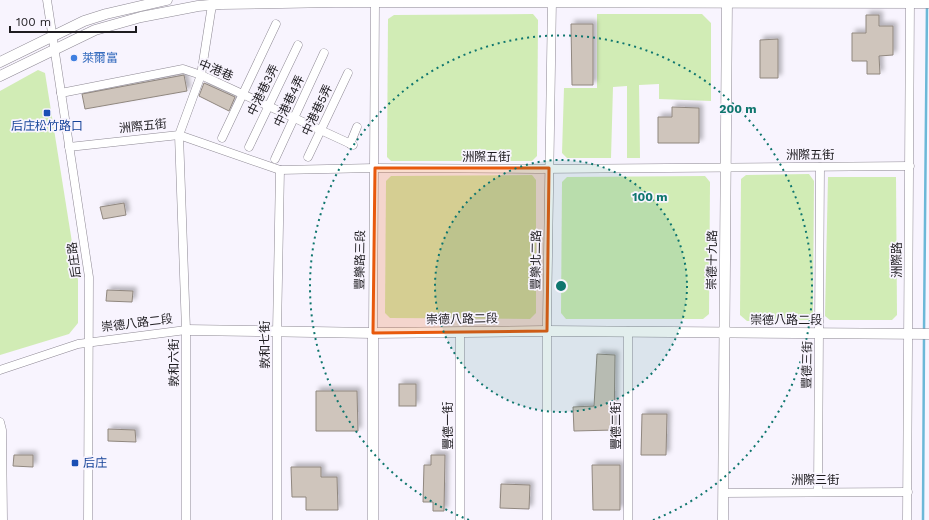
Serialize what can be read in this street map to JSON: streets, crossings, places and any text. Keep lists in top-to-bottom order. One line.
{"streets":{"street":["中港巷","中港巷3弄","中港巷4弄","中港巷5弄","洲際五街","后庄路","豐樂路三段","豐樂北二路","崇德十九路","洲際路","崇德八路二段","敦和七街","敦和六街","豐德三街","豐德一街","豐德二街","洲際三街"]},"crossings":[["中港巷","中港巷3弄"],["中港巷","中港巷4弄"],["中港巷","中港巷5弄"],["中港巷","后庄路"],["洲際五街","后庄路"],["洲際五街","豐樂路三段"],["洲際五街","豐樂北二路"],["洲際五街","崇德十九路"],["洲際五街","洲際路"],["洲際五街","敦和七街"],["洲際五街","敦和六街"],["洲際五街","豐德三街"],["后庄路","崇德八路二段"],["豐樂路三段","崇德八路二段"],["豐樂北二路","崇德八路二段"],["崇德十九路","崇德八路二段"],["崇德十九路","洲際三街"],["洲際路","崇德八路二段"],["洲際路","洲際三街"],["崇德八路二段","敦和七街"],["崇德八路二段","敦和六街"],["崇德八路二段","豐德三街"],["崇德八路二段","豐德一街"],["崇德八路二段","豐德二街"],["豐德三街","洲際三街"]],"places":{"other":["萊爾富"],"transit":["后庄松竹路口","后庄"]},"scale_bar":"100 m","rings":["200 m","100 m"]}
